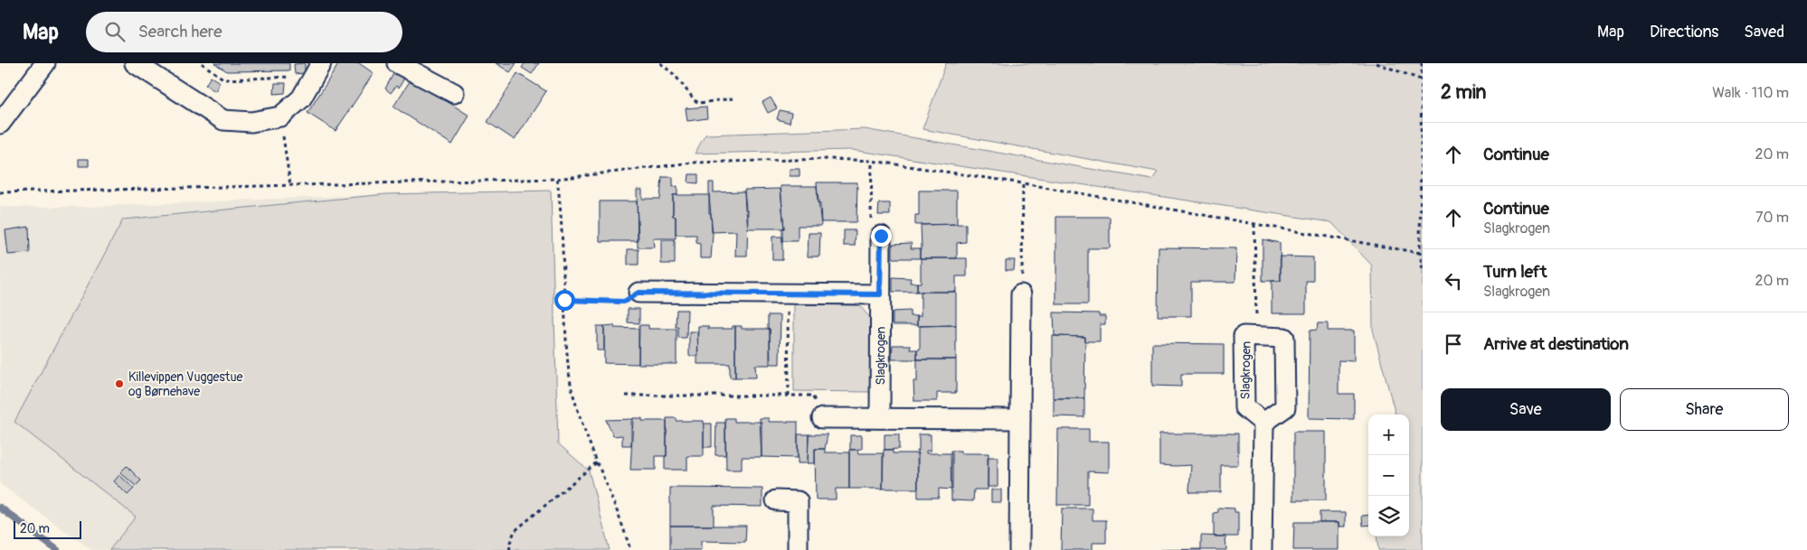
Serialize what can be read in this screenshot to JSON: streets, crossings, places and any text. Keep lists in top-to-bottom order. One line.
{"streets":{"street":["Slagkrogen"]},"places":["Killevippen Vuggestue og Børnehave"],"scale_bar":"20 m","page":{"header":"Map","search":"Search here","nav":["Map","Directions","Saved"],"heading":["2 min","Walk · 110 m"],"list":[["Continue","20 m"],["Continue","Slagkrogen","70 m"],["Turn left","Slagkrogen","20 m"],"Arrive at destination"],"buttons":["Save","Share"],"map_buttons":["+","−"],"scale":"20 m"}}
